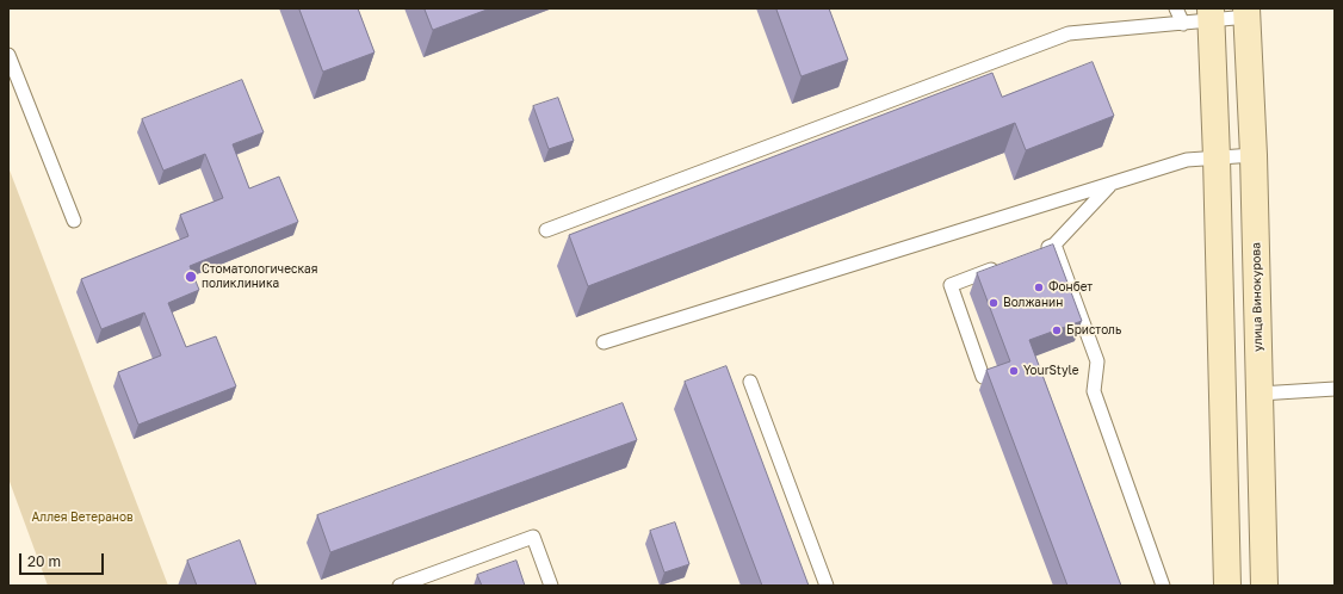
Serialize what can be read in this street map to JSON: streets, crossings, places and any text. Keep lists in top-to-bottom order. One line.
{"streets":{"main road":["улица Винокурова"]},"parks":["Аллея Ветеранов"],"places":["Cтоматологическая поликлиника","Фонбет","Волжанин","Бристоль","YourStyle"],"scale_bar":"20 m"}
